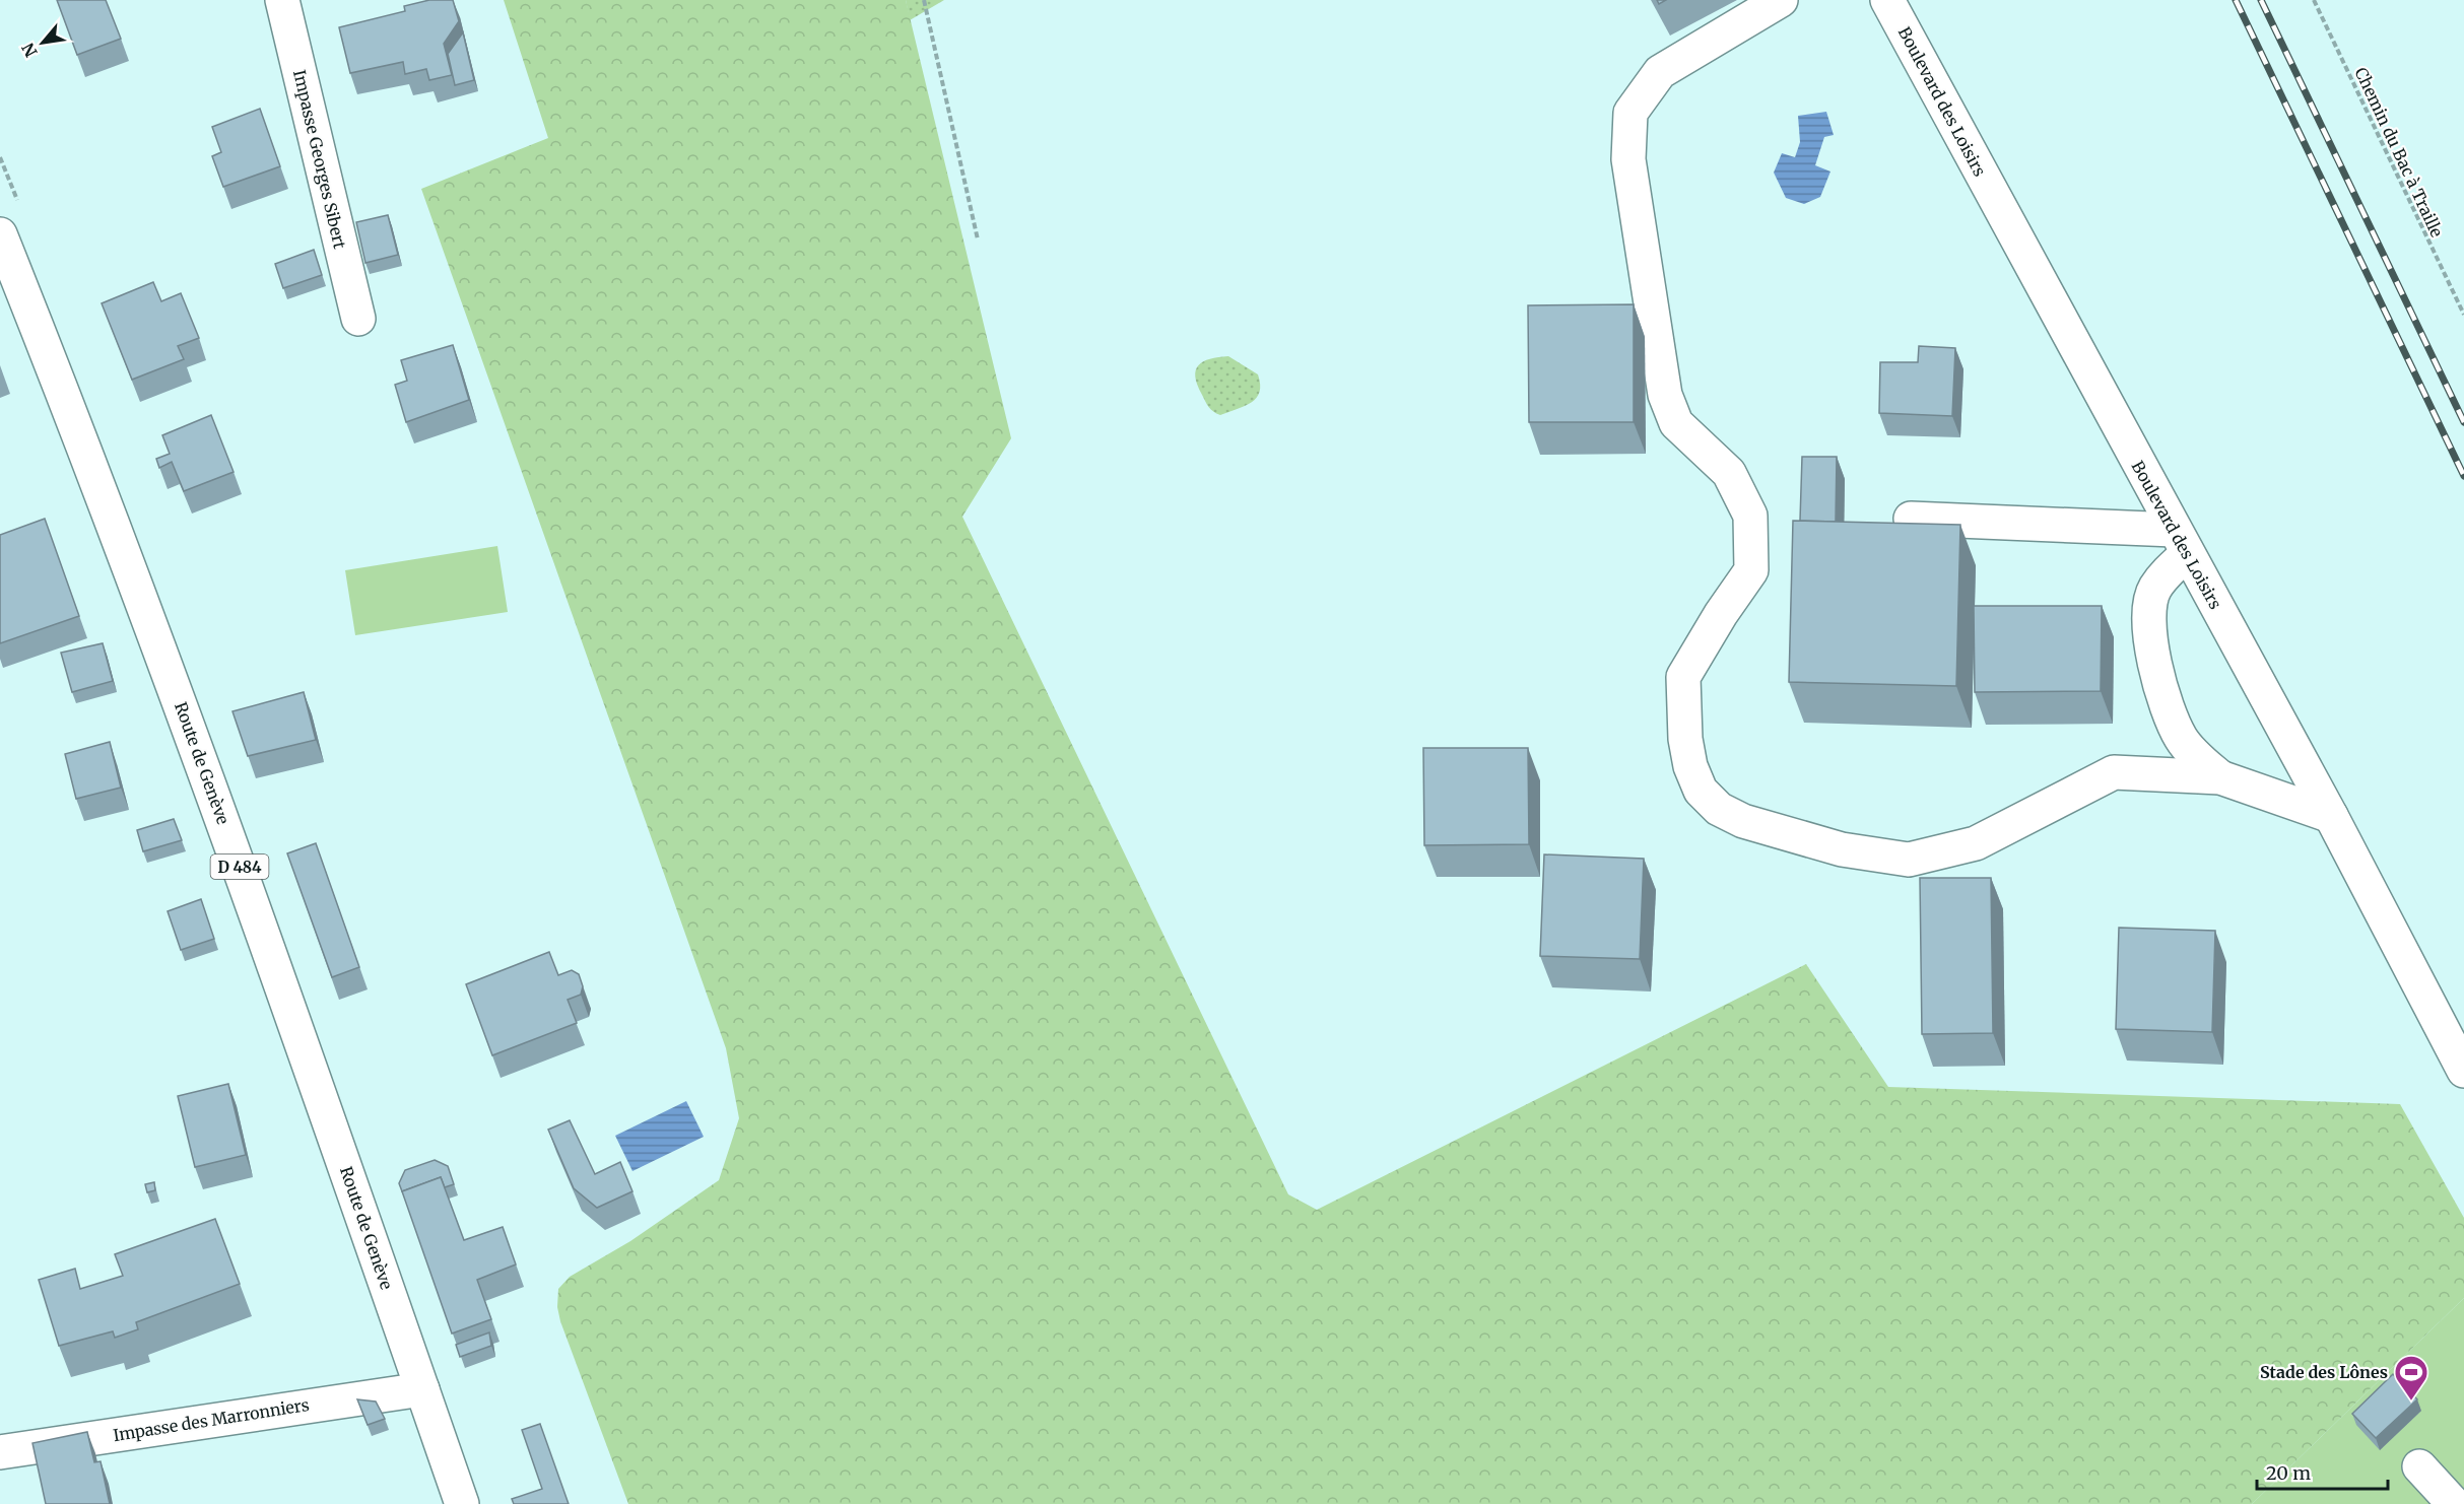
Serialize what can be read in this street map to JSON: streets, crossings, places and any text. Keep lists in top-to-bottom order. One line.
{"streets":{"main road":["Boulevard des Loisirs","Impasse Georges Sibert","Route de Genève","D 484","Impasse des Marronniers"],"path":["Chemin du Bac à Traille"]},"crossings":[["Route de Genève","Impasse des Marronniers"]],"places":{"sports":["Stade des Lônes"]},"scale_bar":"20 m","north":"bottom left"}
